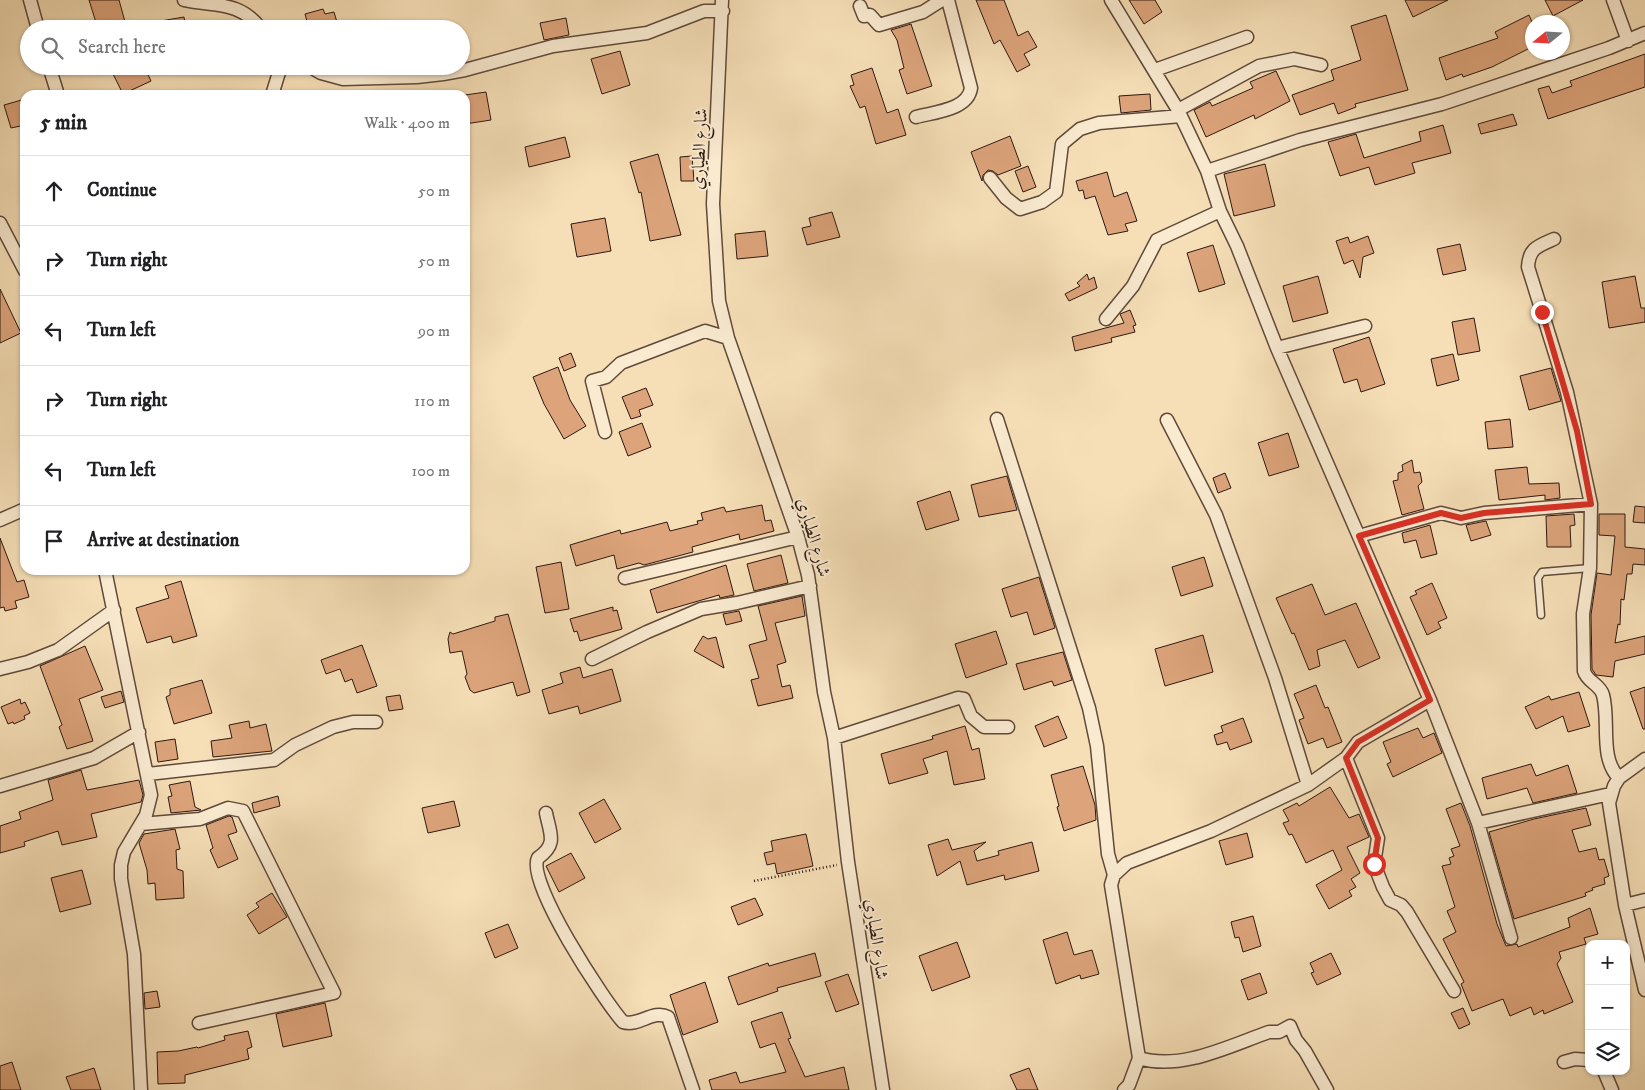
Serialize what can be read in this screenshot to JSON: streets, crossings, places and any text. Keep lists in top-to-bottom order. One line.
{"streets":{"street":["شارع الطياري"]},"north":"left","page":{"search":"Search here","heading":["5 min","Walk · 400 m"],"list":[["Continue","50 m"],["Turn right","50 m"],["Turn left","90 m"],["Turn right","110 m"],["Turn left","100 m"],"Arrive at destination"],"map_buttons":["+","−"]}}
